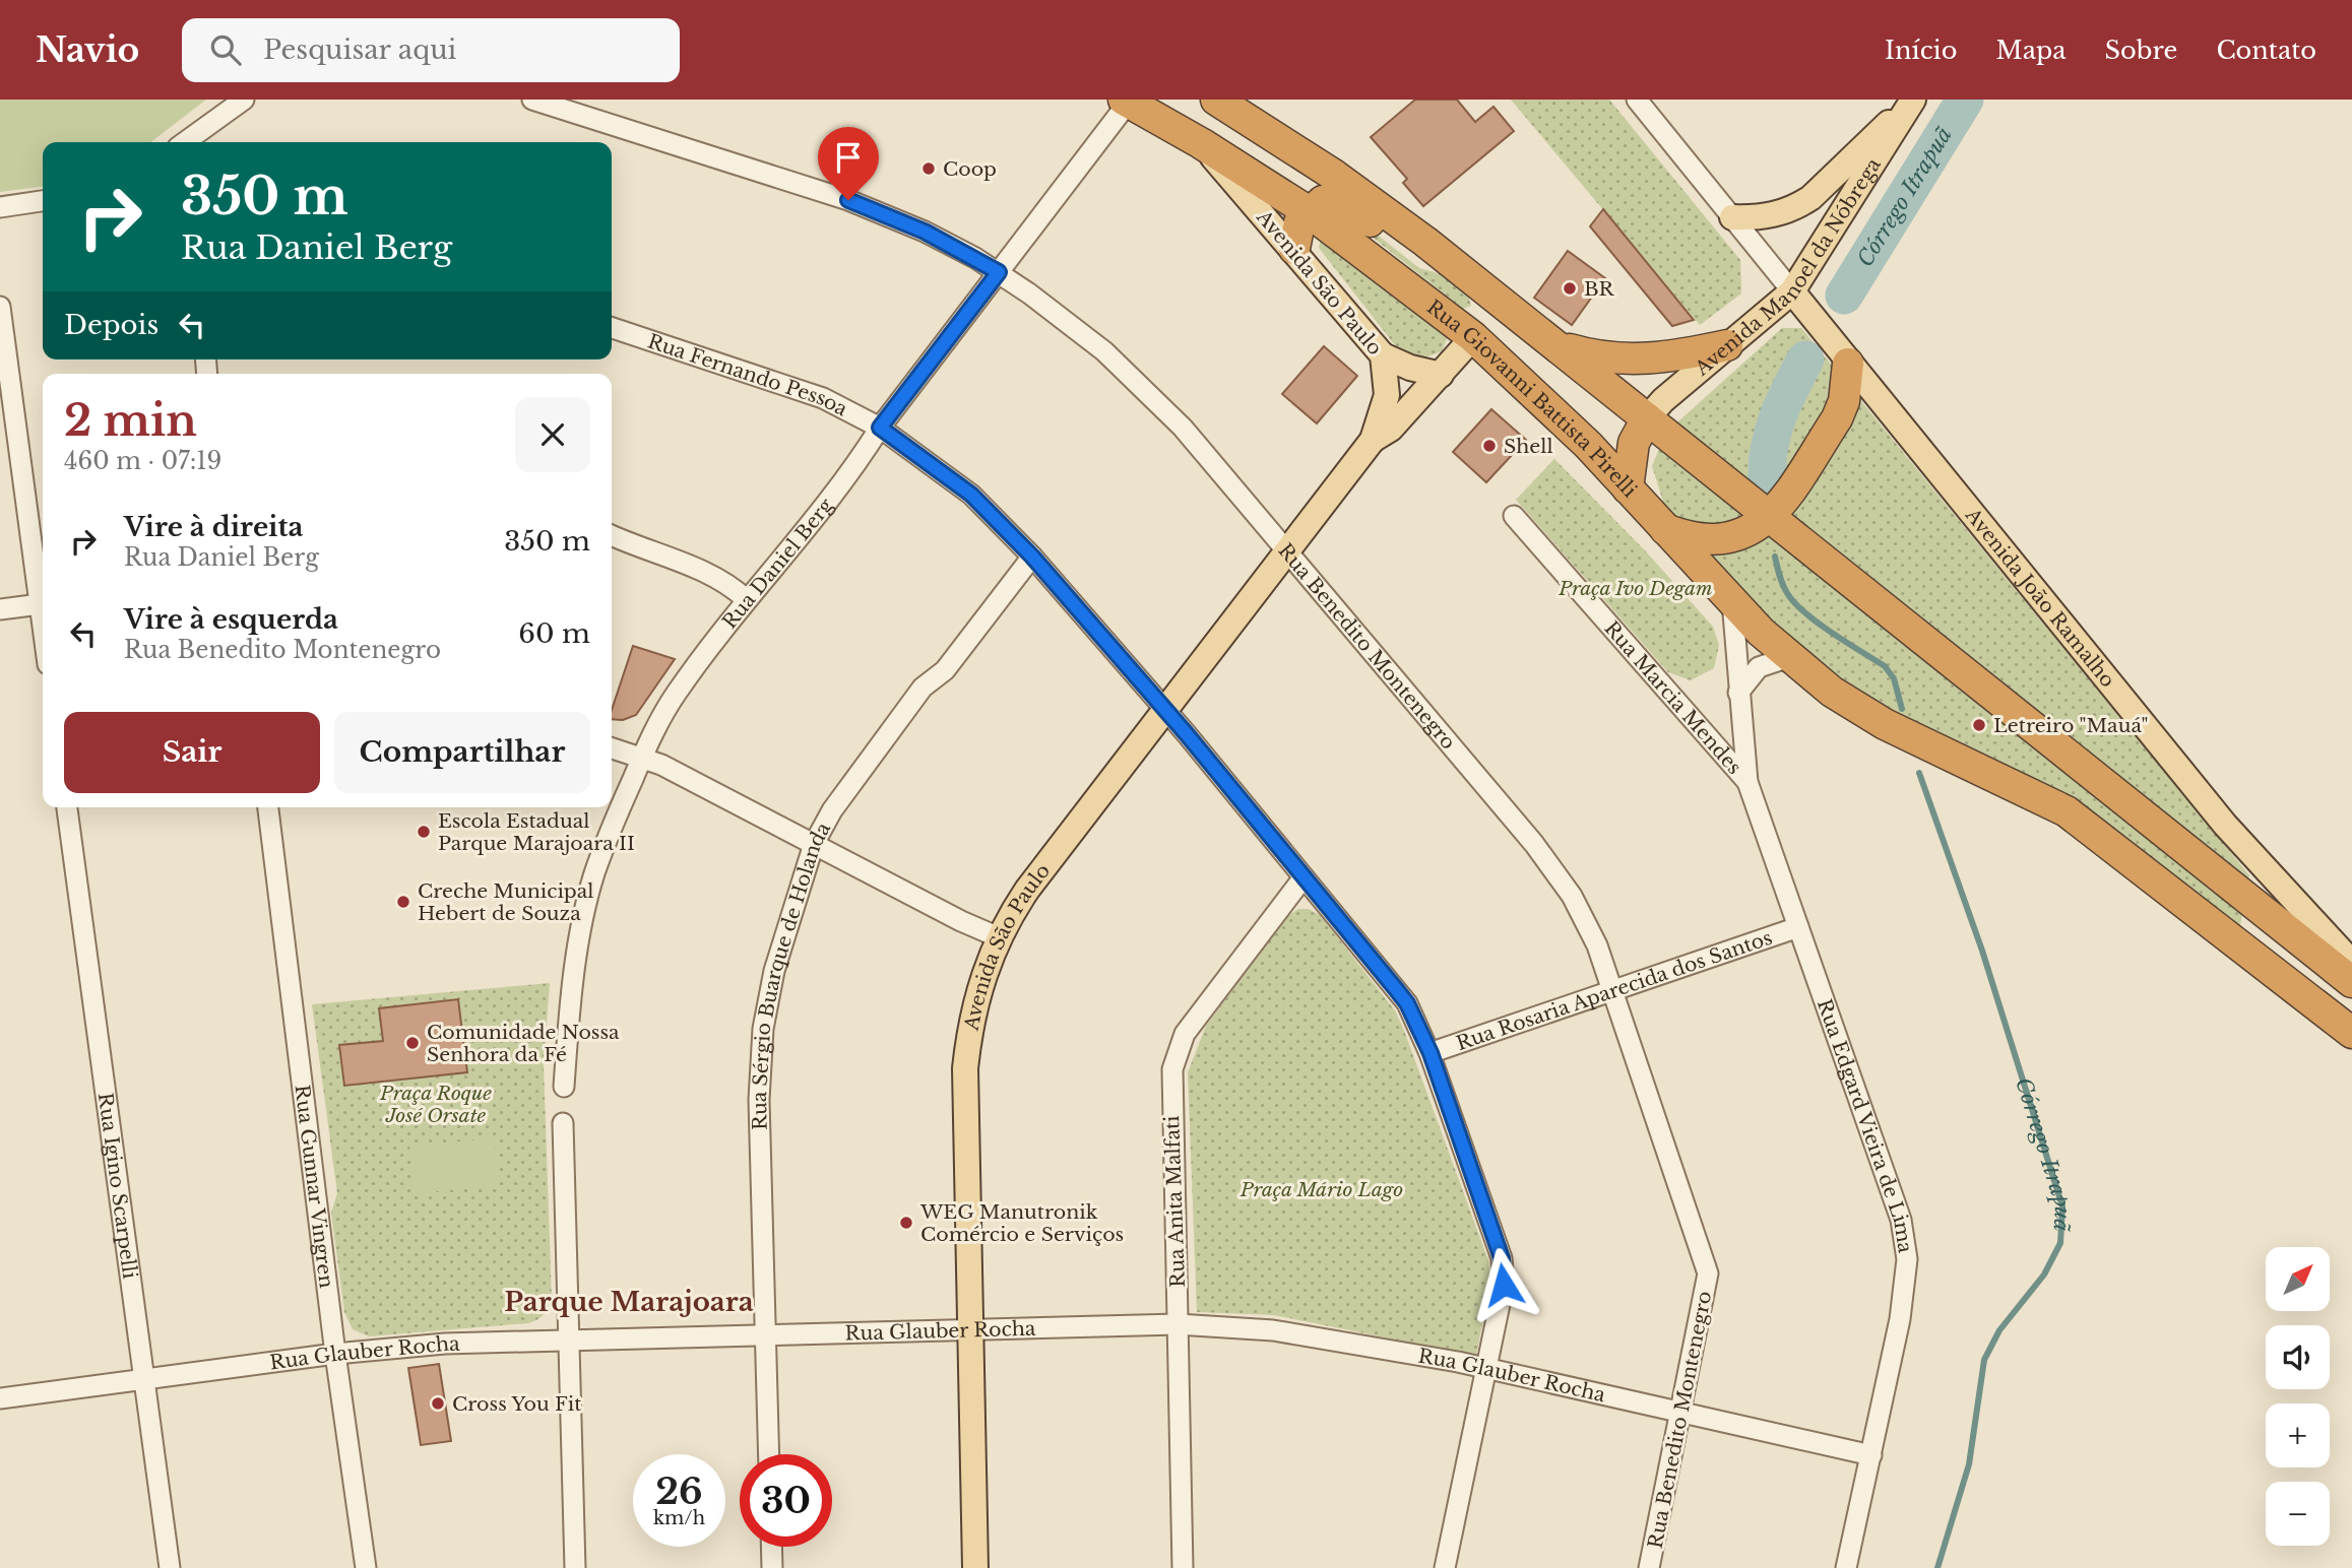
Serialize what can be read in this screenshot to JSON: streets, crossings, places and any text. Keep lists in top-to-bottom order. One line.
{"streets":{"highway":["Rua Giovanni Battista Pirelli"],"main road":["Avenida Manoel da Nóbrega","Avenida São Paulo","Avenida João Ramalho"],"street":["Rua Fernando Pessoa","Rua Daniel Berg","Rua Benedito Montenegro","Rua Marcia Mendes","Rua Sérgio Buarque de Holanda","Rua Rosaria Aparecida dos Santos","Rua Edgard Vieira de Lima","Rua Igino Scarpelli","Rua Gunnar Vingren","Rua Anita Malfati","Rua Glauber Rocha"]},"crossings":[["Avenida Manoel da Nóbrega","Avenida João Ramalho"],["Avenida São Paulo","Rua Fernando Pessoa"],["Avenida São Paulo","Rua Giovanni Battista Pirelli"],["Avenida São Paulo","Rua Benedito Montenegro"],["Avenida São Paulo","Rua Glauber Rocha"],["Rua Fernando Pessoa","Rua Daniel Berg"],["Rua Fernando Pessoa","Rua Sérgio Buarque de Holanda"],["Rua Fernando Pessoa","Rua Rosaria Aparecida dos Santos"],["Rua Fernando Pessoa","Rua Anita Malfati"],["Rua Fernando Pessoa","Rua Glauber Rocha"],["Rua Giovanni Battista Pirelli","Rua Daniel Berg"],["Rua Giovanni Battista Pirelli","Rua Edgard Vieira de Lima"],["Rua Daniel Berg","Rua Benedito Montenegro"],["Rua Benedito Montenegro","Rua Rosaria Aparecida dos Santos"],["Rua Benedito Montenegro","Rua Glauber Rocha"],["Rua Marcia Mendes","Rua Edgard Vieira de Lima"],["Rua Sérgio Buarque de Holanda","Rua Glauber Rocha"],["Rua Rosaria Aparecida dos Santos","Rua Edgard Vieira de Lima"],["Rua Edgard Vieira de Lima","Rua Glauber Rocha"],["Rua Igino Scarpelli","Rua Glauber Rocha"],["Rua Gunnar Vingren","Rua Glauber Rocha"],["Rua Anita Malfati","Rua Glauber Rocha"]],"districts":["Parque Marajoara"],"water":["Córrego Itrapuã"],"parks":["Praça Ivo Degam","Praça Roque José Orsate","Praça Mário Lago"],"places":["Coop","BR","Shell","Letreiro \"Mauá\"","Escola Estadual Parque Marajoara II","Creche Municipal Hebert de Souza","Comunidade Nossa Senhora da Fé","WEG Manutronik Comércio e Serviços","Cross You Fit"],"north":"top right","page":{"header":"Navio","search":"Pesquisar aqui","nav":["Início","Mapa","Sobre","Contato"],"turn":["350 m","Rua Daniel Berg"],"then":"Depois","heading":["2 min","460 m · 07:19"],"list":[{"name":"Vire à direita","note":"Rua Daniel Berg","value":"350 m"},{"name":"Vire à esquerda","note":"Rua Benedito Montenegro","value":"60 m"}],"buttons":["Sair","Compartilhar"],"map_buttons":["+","−"],"speed":"26 km/h","limit":"30"}}
